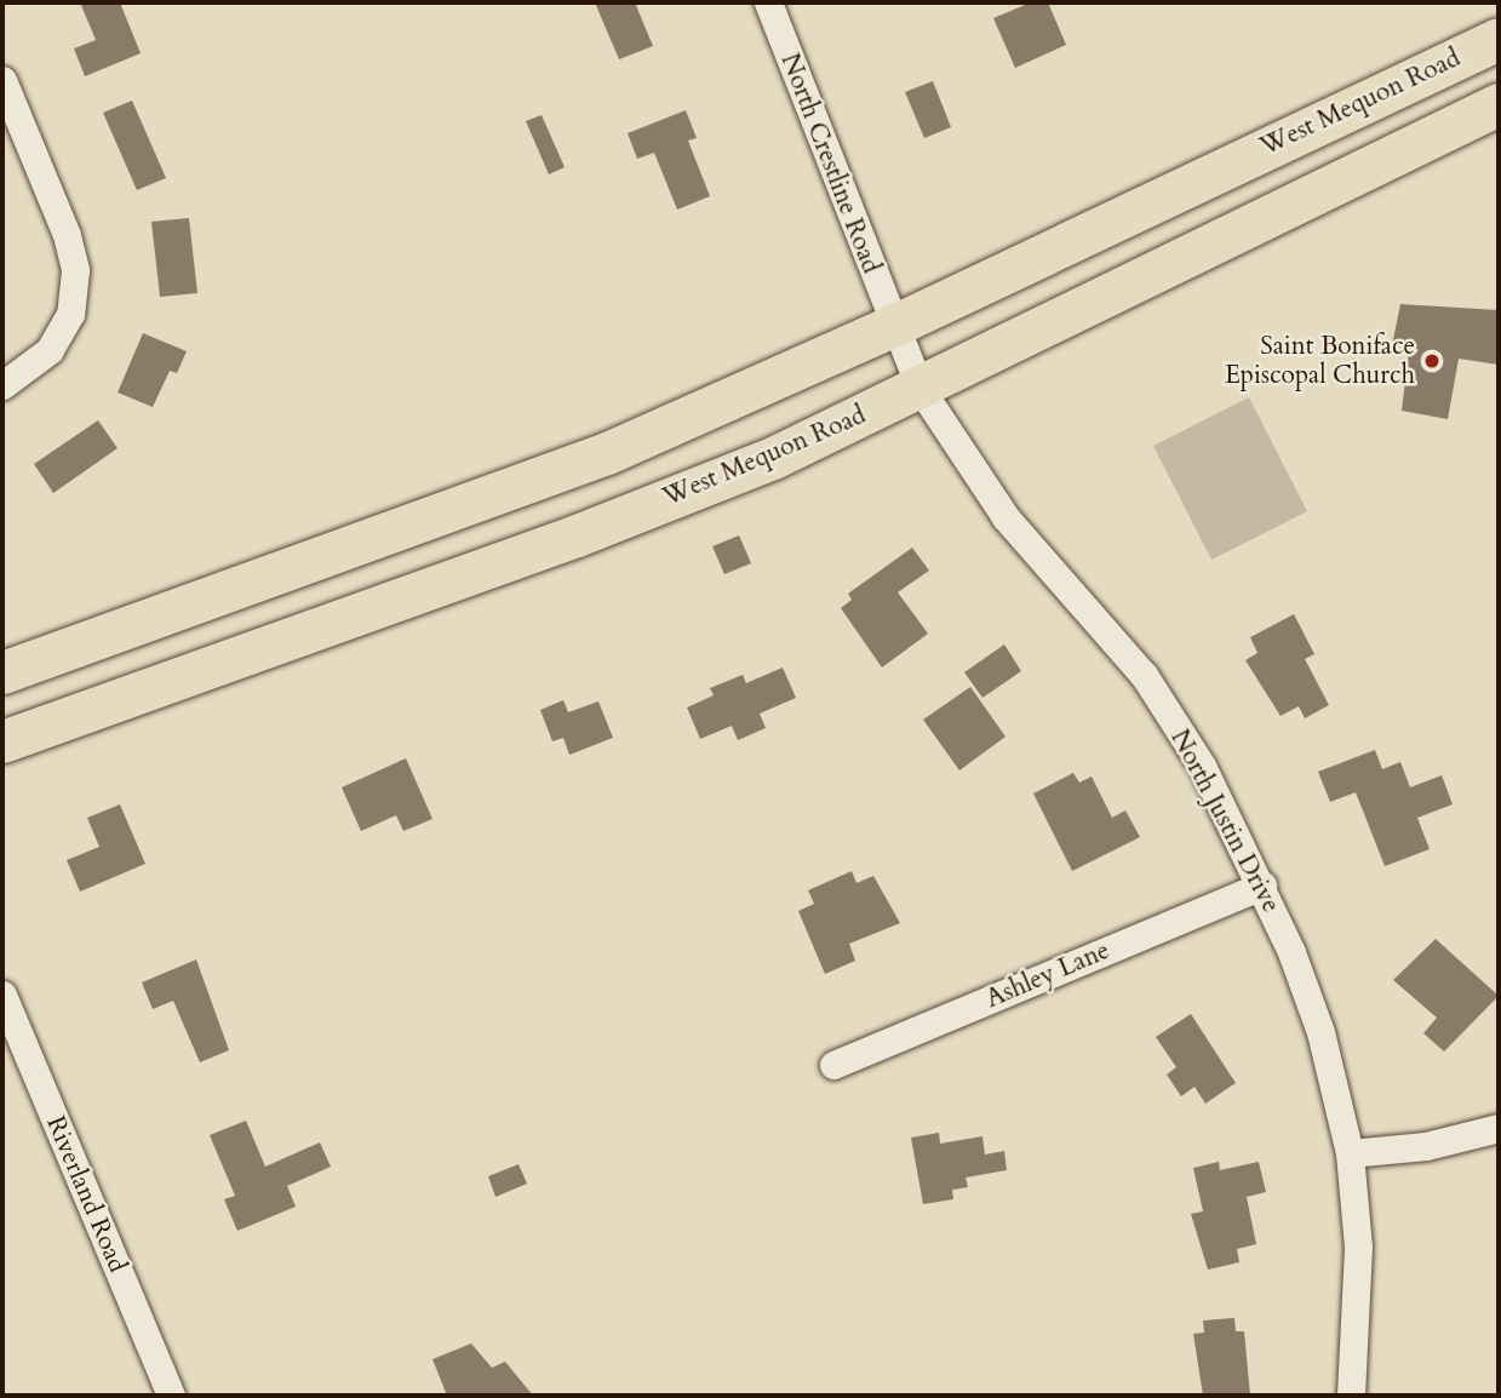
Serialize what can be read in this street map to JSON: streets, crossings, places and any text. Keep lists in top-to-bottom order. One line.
{"streets":{"main road":["West Mequon Road"],"street":["North Crestline Road","North Justin Drive","Ashley Lane","Riverland Road"]},"crossings":[["West Mequon Road","North Crestline Road"],["West Mequon Road","North Justin Drive"],["North Crestline Road","North Justin Drive"],["North Justin Drive","Ashley Lane"]],"places":["Saint Boniface Episcopal Church"]}
